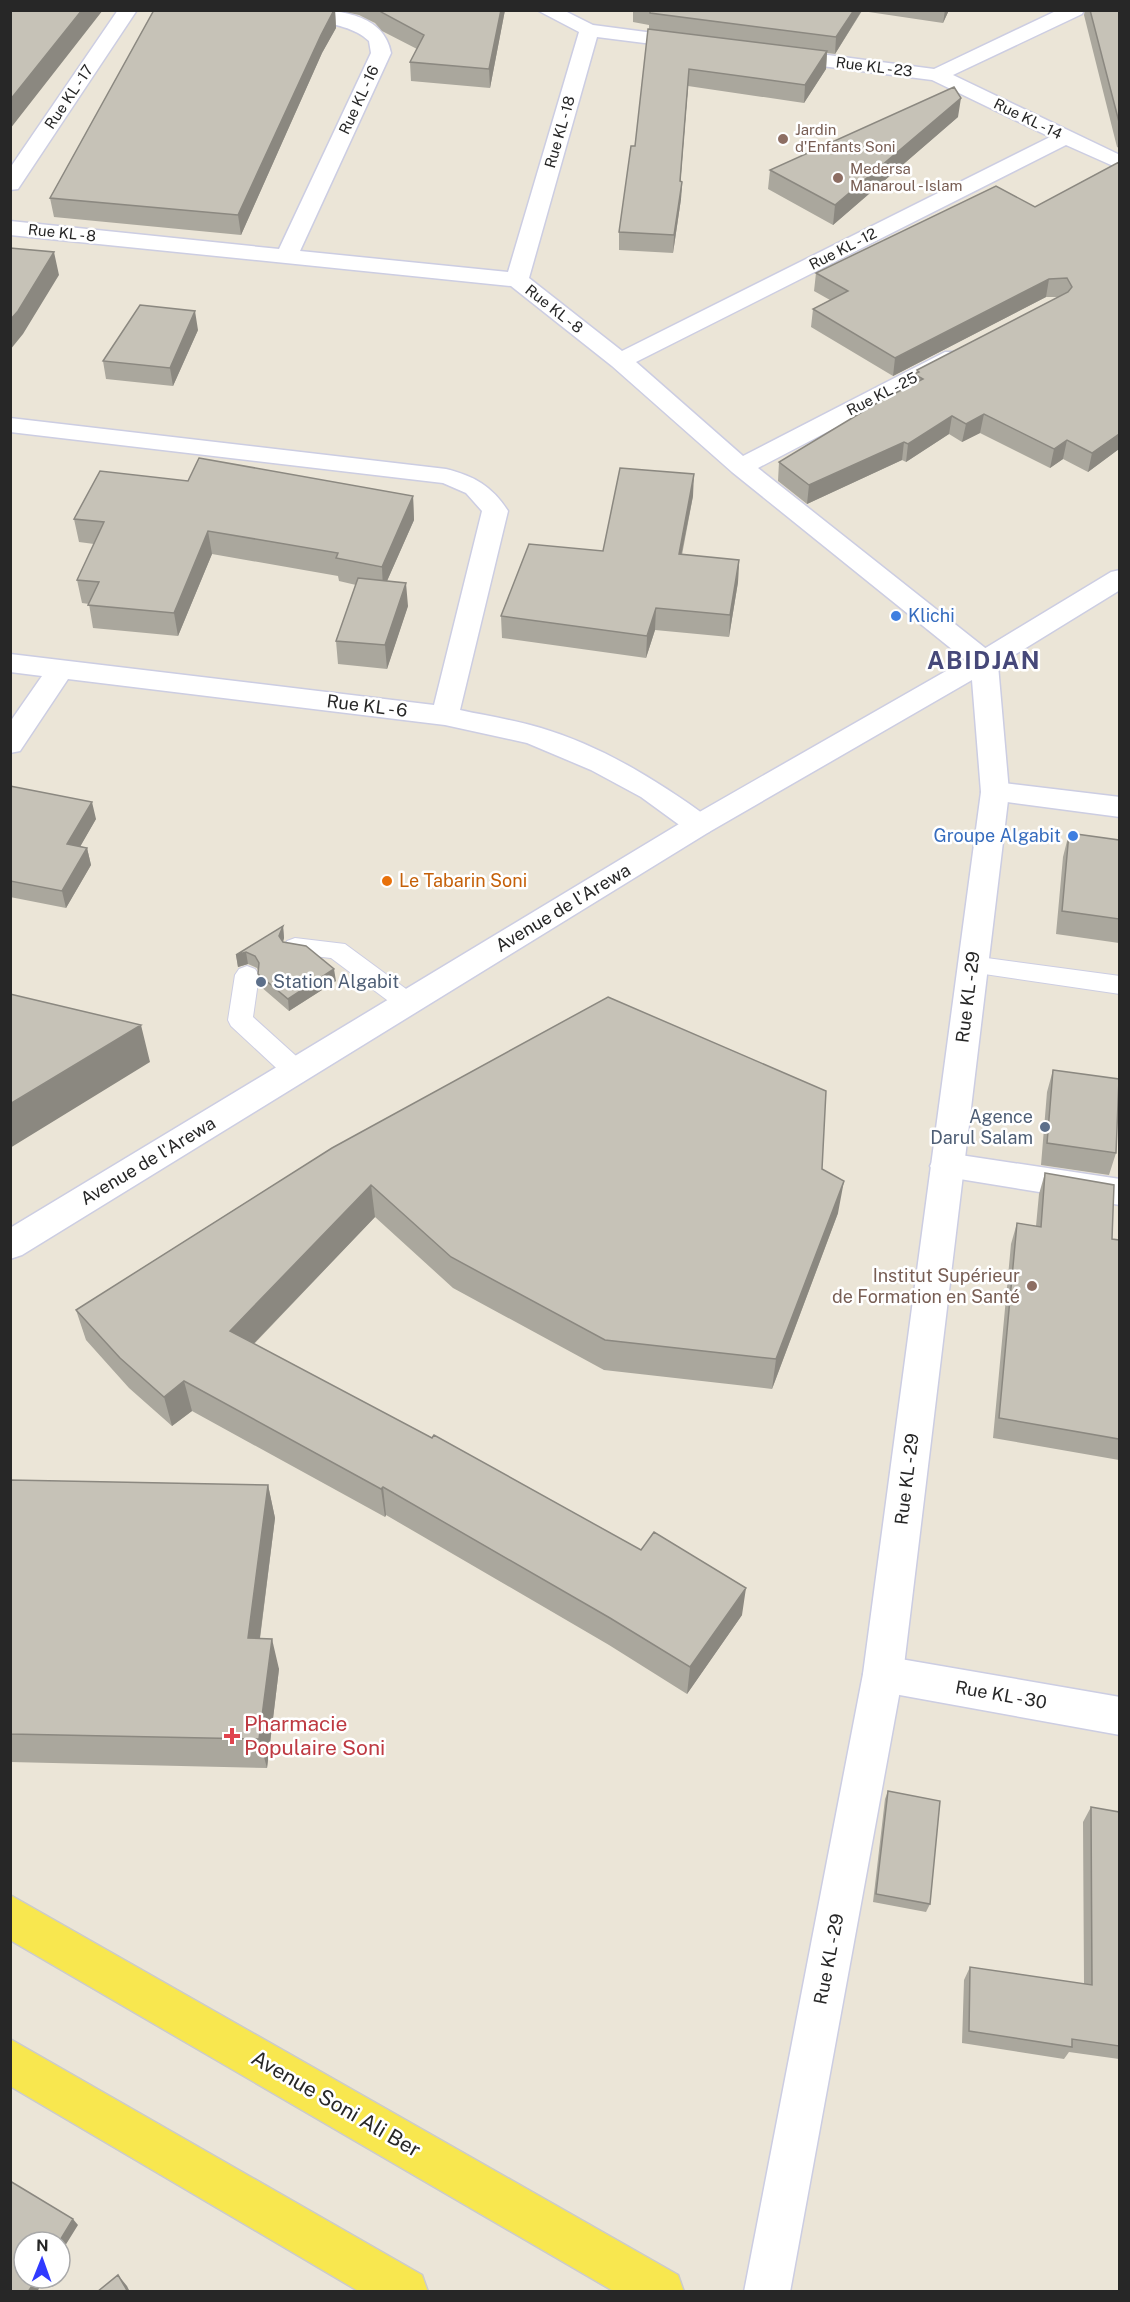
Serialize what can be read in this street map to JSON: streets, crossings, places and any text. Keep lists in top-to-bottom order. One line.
{"streets":{"main road":["Avenue Soni Ali Ber"],"street":["Rue KL - 23","Rue KL - 17","Rue KL - 16","Rue KL - 14","Rue KL - 18","Rue KL - 8","Rue KL - 12","Rue KL - 25","Rue KL - 6","Avenue de l'Arewa","Rue KL - 29","Rue KL - 30"]},"crossings":[["Rue KL - 23","Rue KL - 14"],["Rue KL - 16","Rue KL - 8"],["Rue KL - 14","Rue KL - 12"],["Rue KL - 18","Rue KL - 8"],["Rue KL - 8","Rue KL - 12"],["Rue KL - 8","Rue KL - 25"],["Rue KL - 8","Avenue de l'Arewa"],["Rue KL - 8","Rue KL - 29"],["Rue KL - 6","Avenue de l'Arewa"],["Avenue de l'Arewa","Rue KL - 29"],["Rue KL - 29","Rue KL - 30"]],"districts":["ABIDJAN"],"places":{"other":["Jardin d'Enfants Soni","Medersa Manaroul - Islam","Klichi","Groupe Algabit","Le Tabarin Soni","Station Algabit","Agence Darul Salam","Institut Supérieur de Formation en Santé"],"health":["Pharmacie Populaire Soni"]},"north":"top"}
